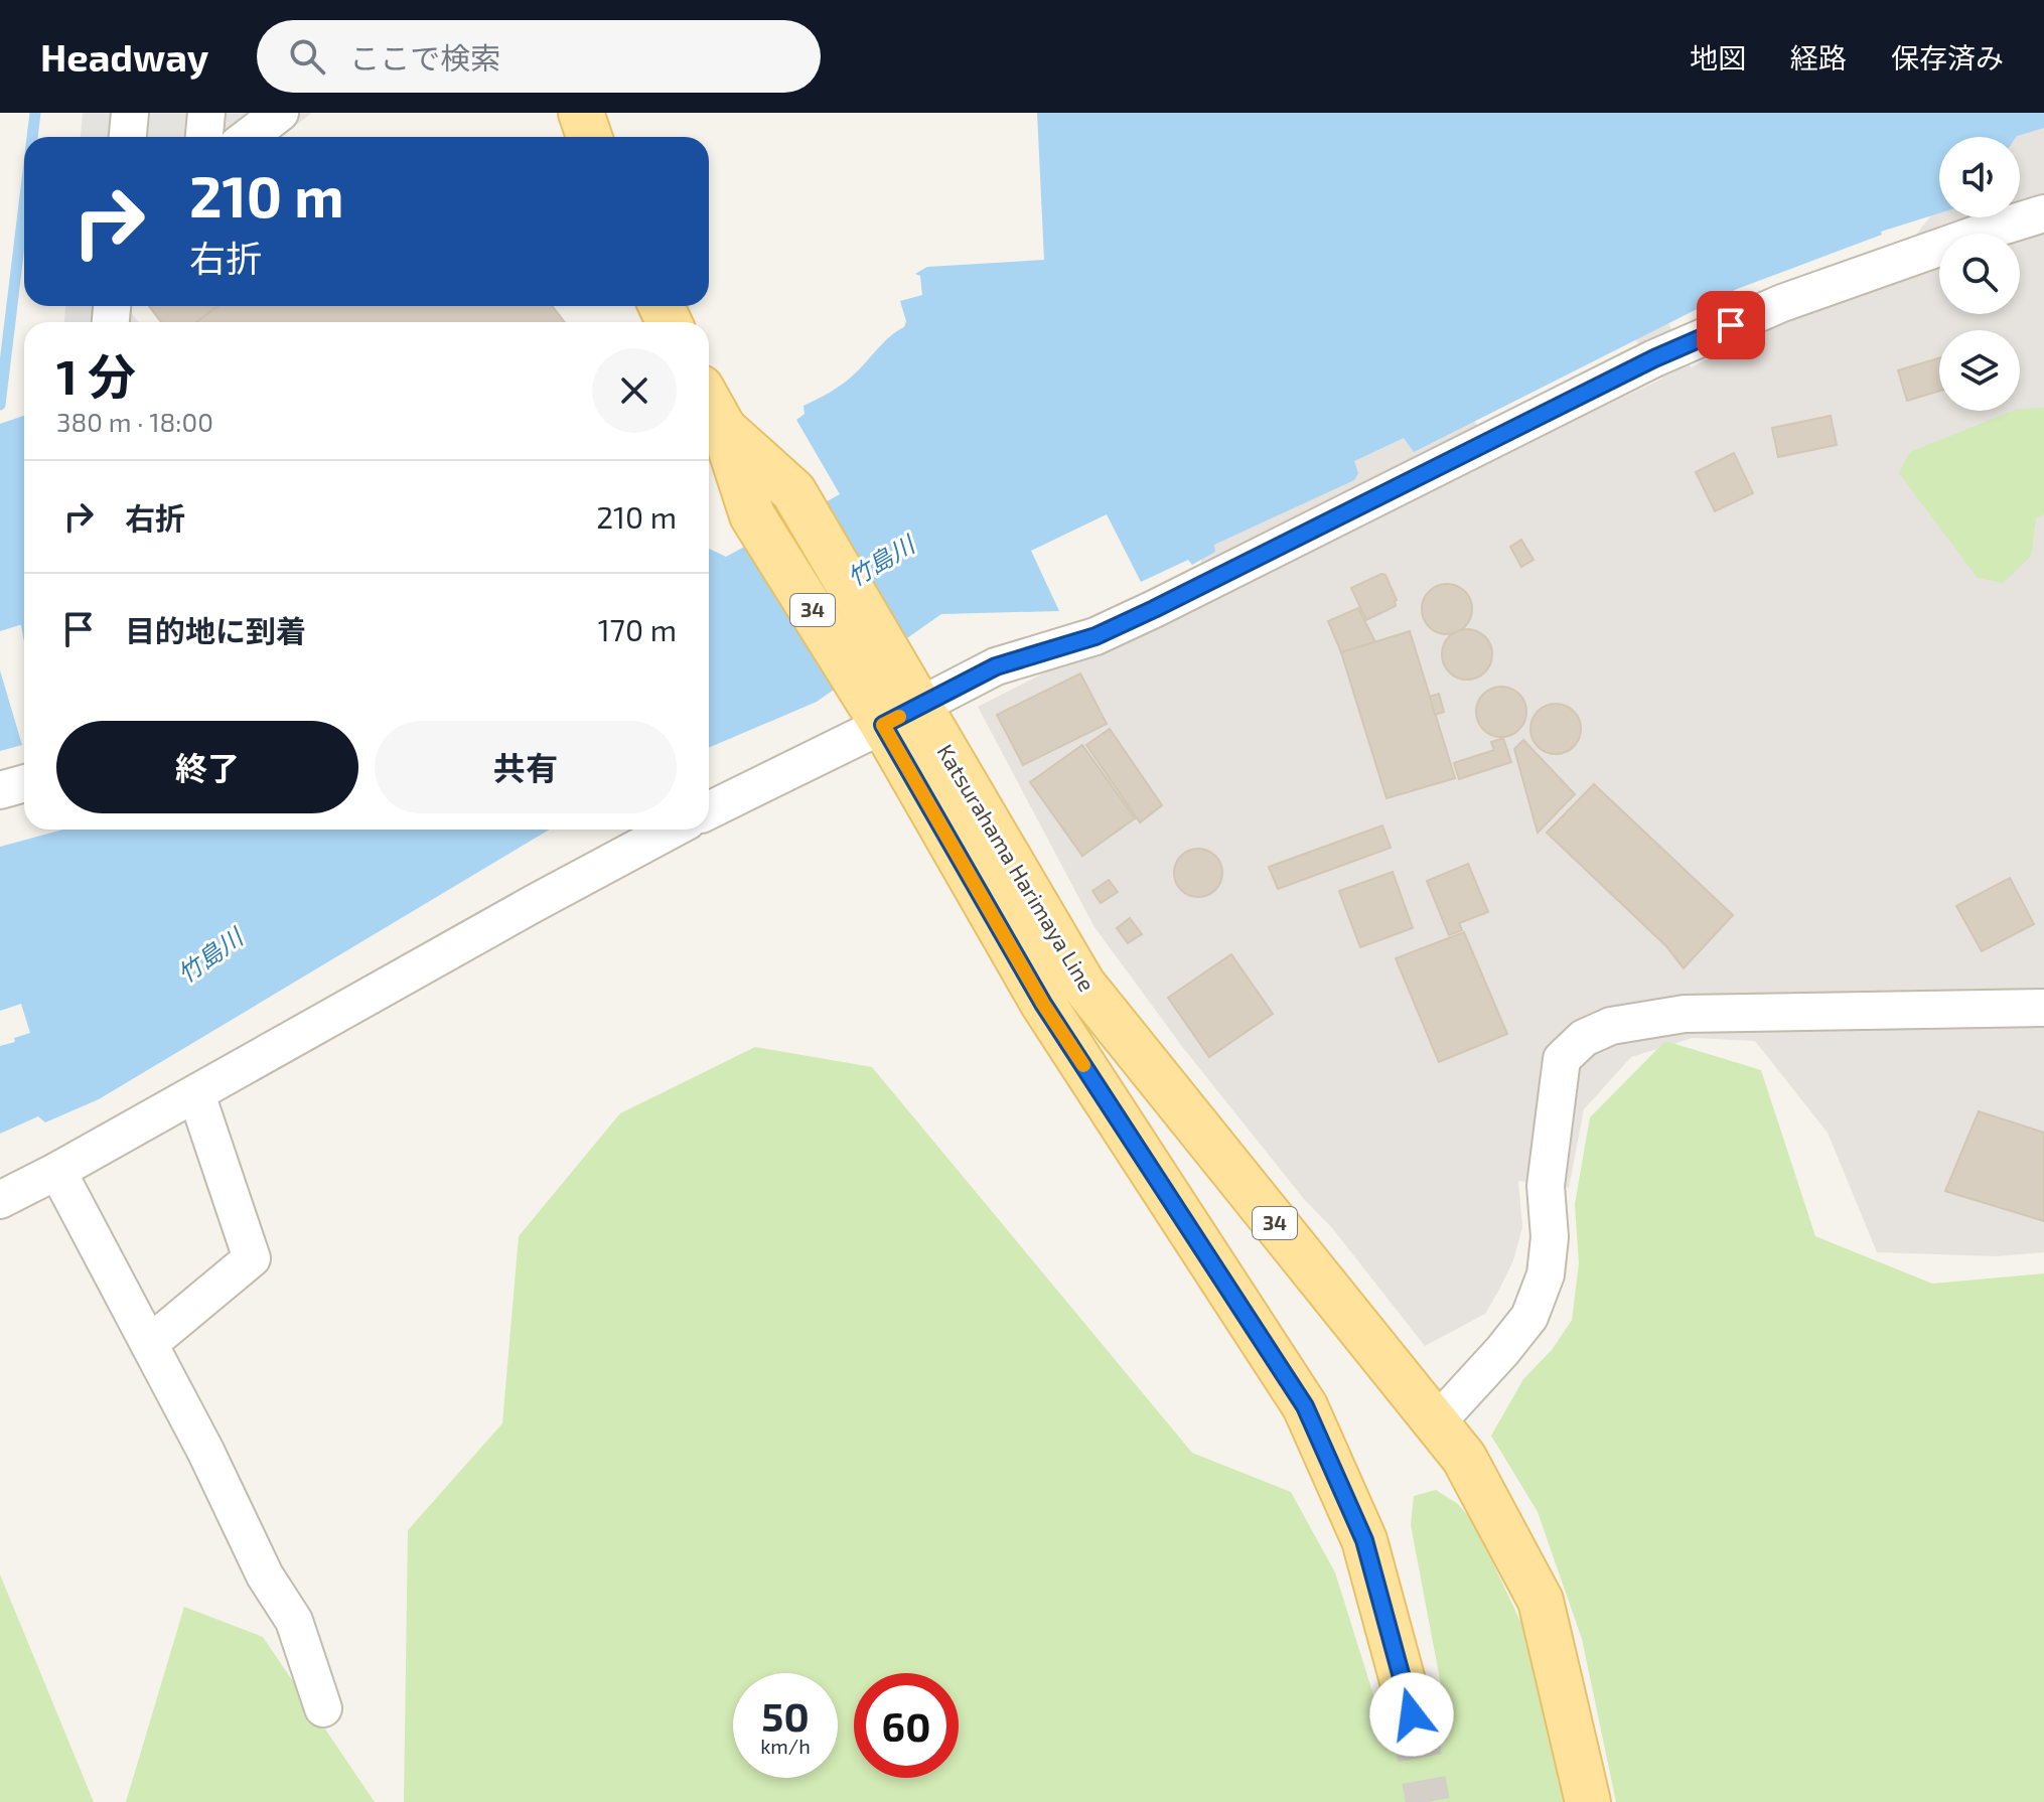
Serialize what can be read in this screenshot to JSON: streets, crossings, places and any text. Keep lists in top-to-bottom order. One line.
{"streets":{"main road":["34","Katsurahama Harimaya Line"]},"water":["竹島川"],"page":{"header":"Headway","search":"ここで検索","nav":["地図","経路","保存済み"],"turn":["210 m","右折"],"heading":["1 分","380 m · 18:00"],"list":[{"name":"右折","value":"210 m"},{"name":"目的地に到着","value":"170 m"}],"buttons":["終了","共有"],"speed":"50 km/h","limit":"60"}}
